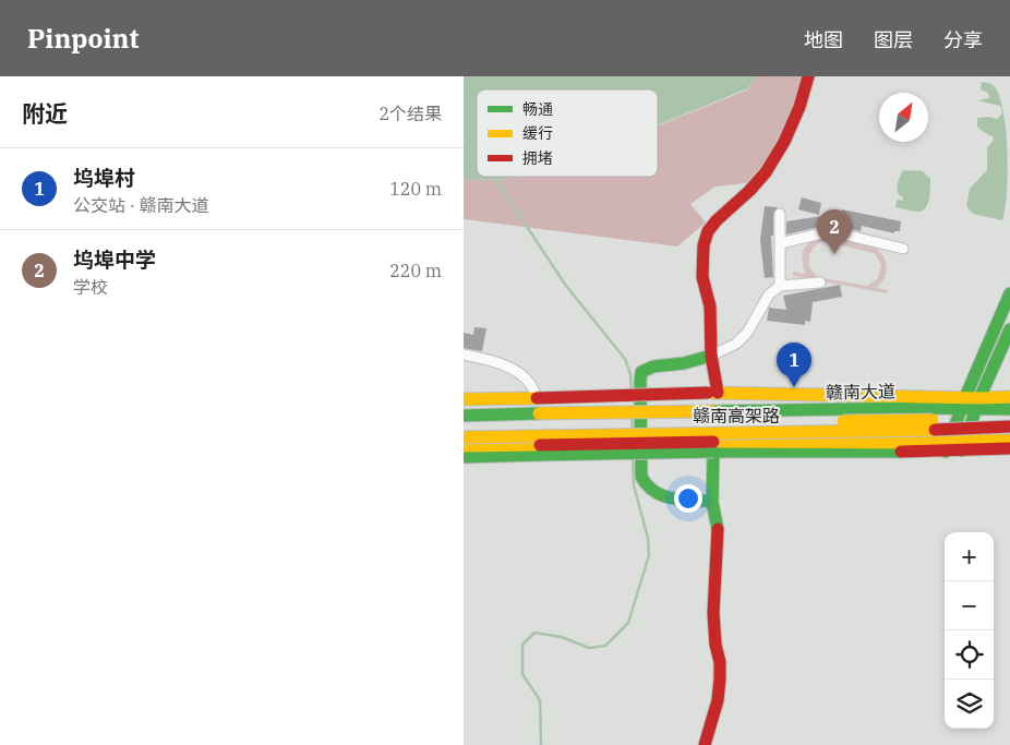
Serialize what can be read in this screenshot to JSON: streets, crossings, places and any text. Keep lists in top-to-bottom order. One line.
{"streets":{"main road":["赣南大道","赣南高架路"]},"legend":["畅通","缓行","拥堵"],"north":"top right","page":{"header":"Pinpoint","nav":["地图","图层","分享"],"heading":["附近","2个结果"],"list":[{"mark":"1","name":"坞埠村","note":"公交站 · 赣南大道","value":"120 m"},{"mark":"2","name":"坞埠中学","note":"学校","value":"220 m"}],"pins":["2","1"],"map_buttons":["+","−"]}}
